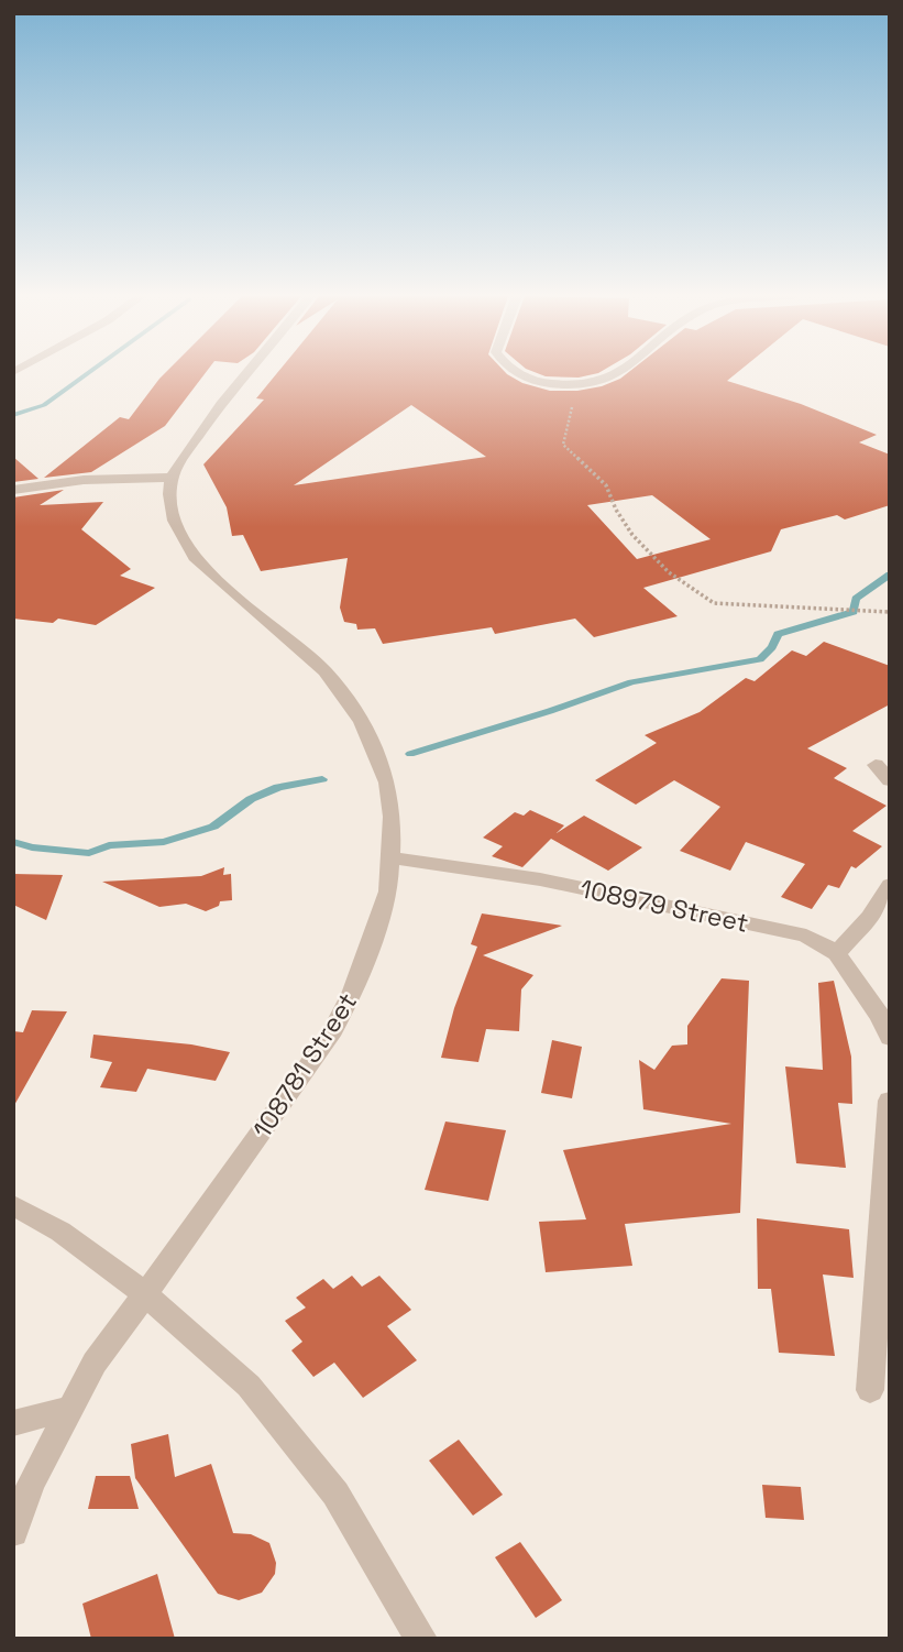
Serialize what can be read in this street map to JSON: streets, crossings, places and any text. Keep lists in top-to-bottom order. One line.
{"streets":{"street":["108979 Street","108781 Street"]},"crossings":[["108979 Street","108781 Street"]]}
